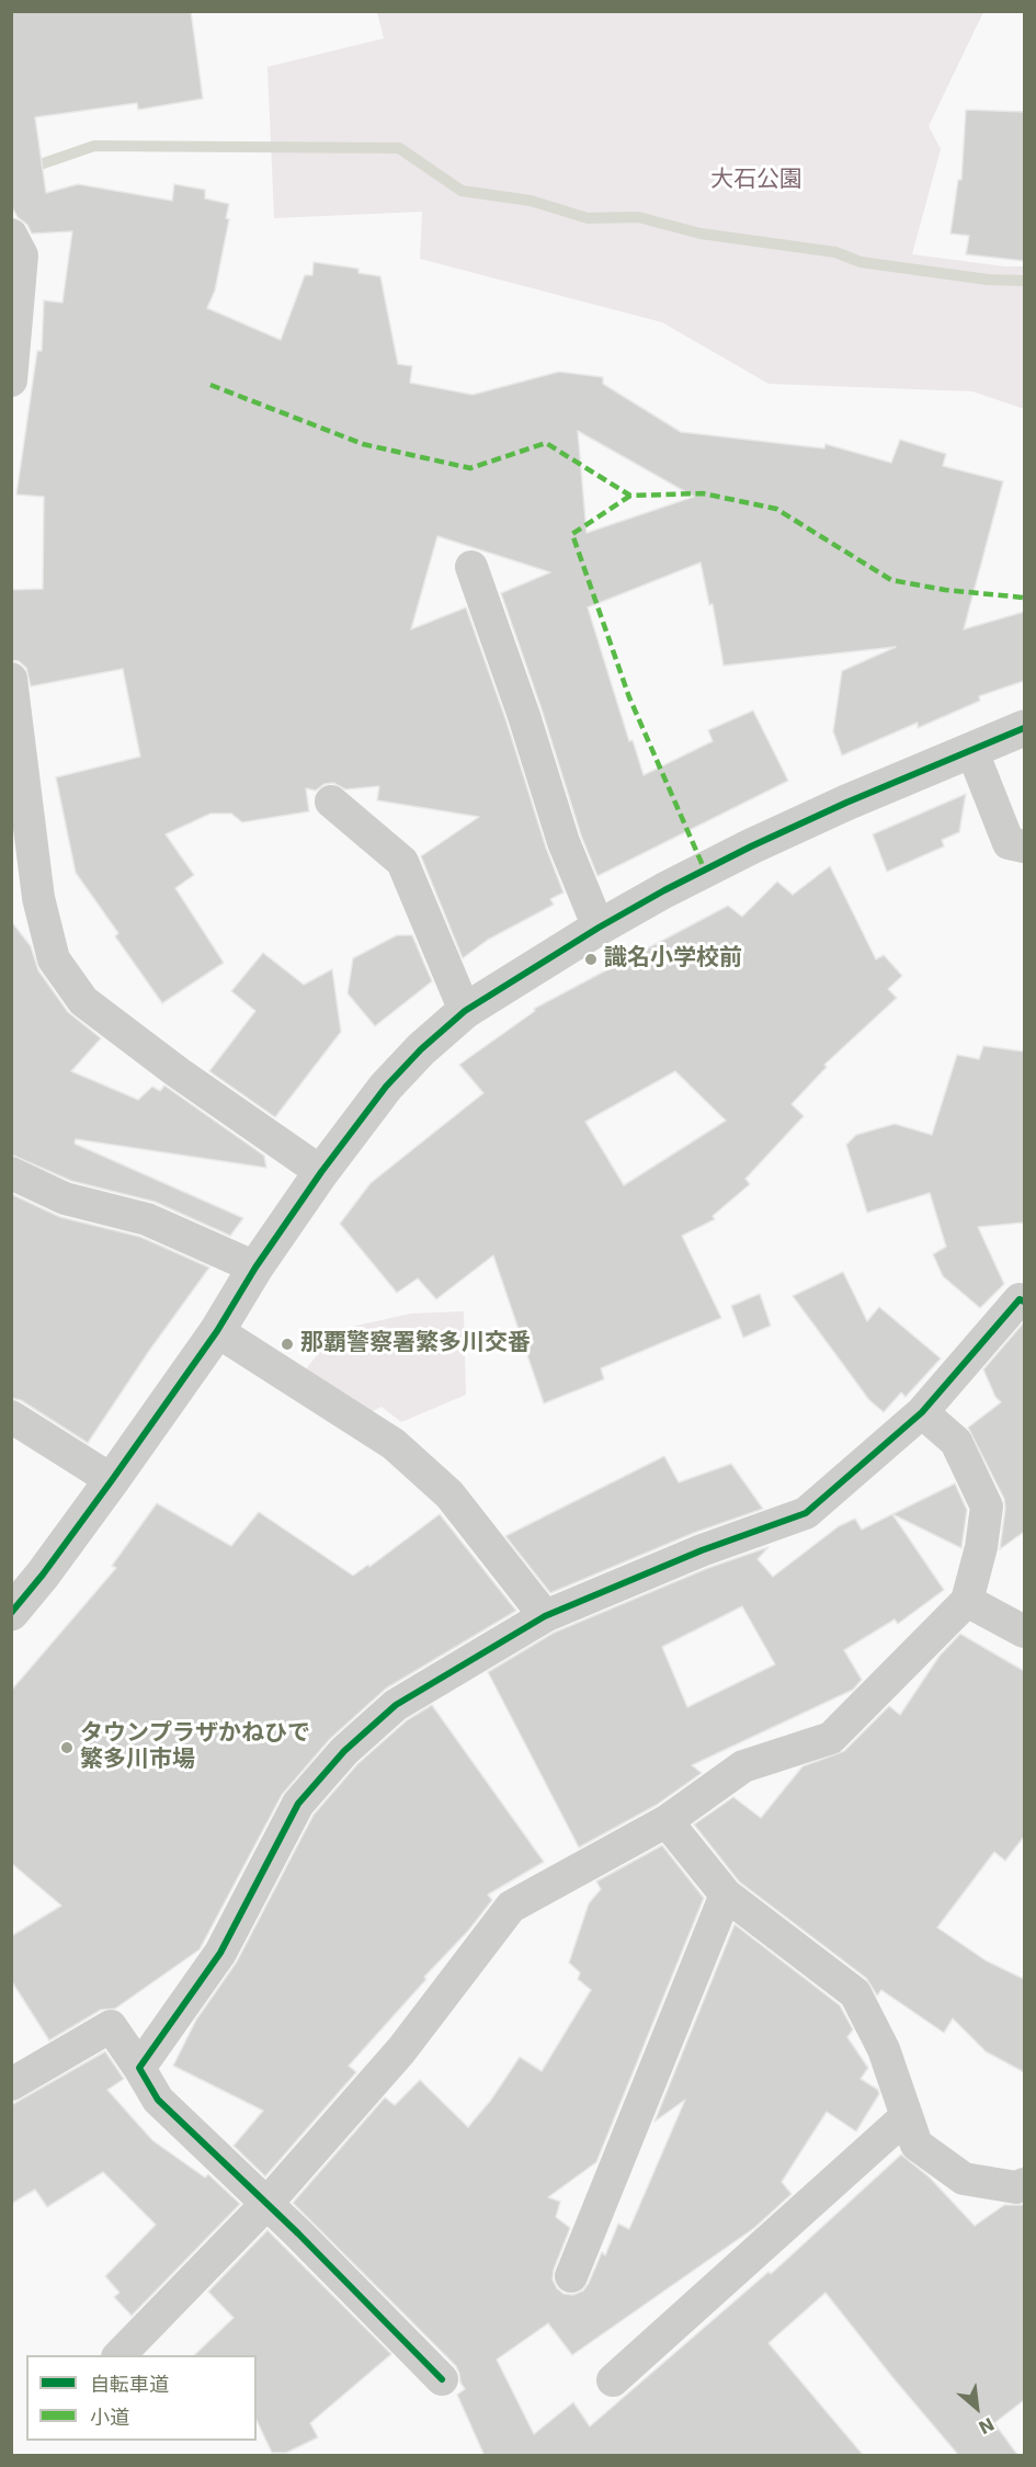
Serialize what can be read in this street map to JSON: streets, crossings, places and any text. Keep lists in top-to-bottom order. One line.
{"parks":["大石公園"],"places":["識名小学校前","那覇警察署繁多川交番","タウンプラザかねひで 繁多川市場"],"legend":["自転車道","小道"],"north":"bottom right"}
